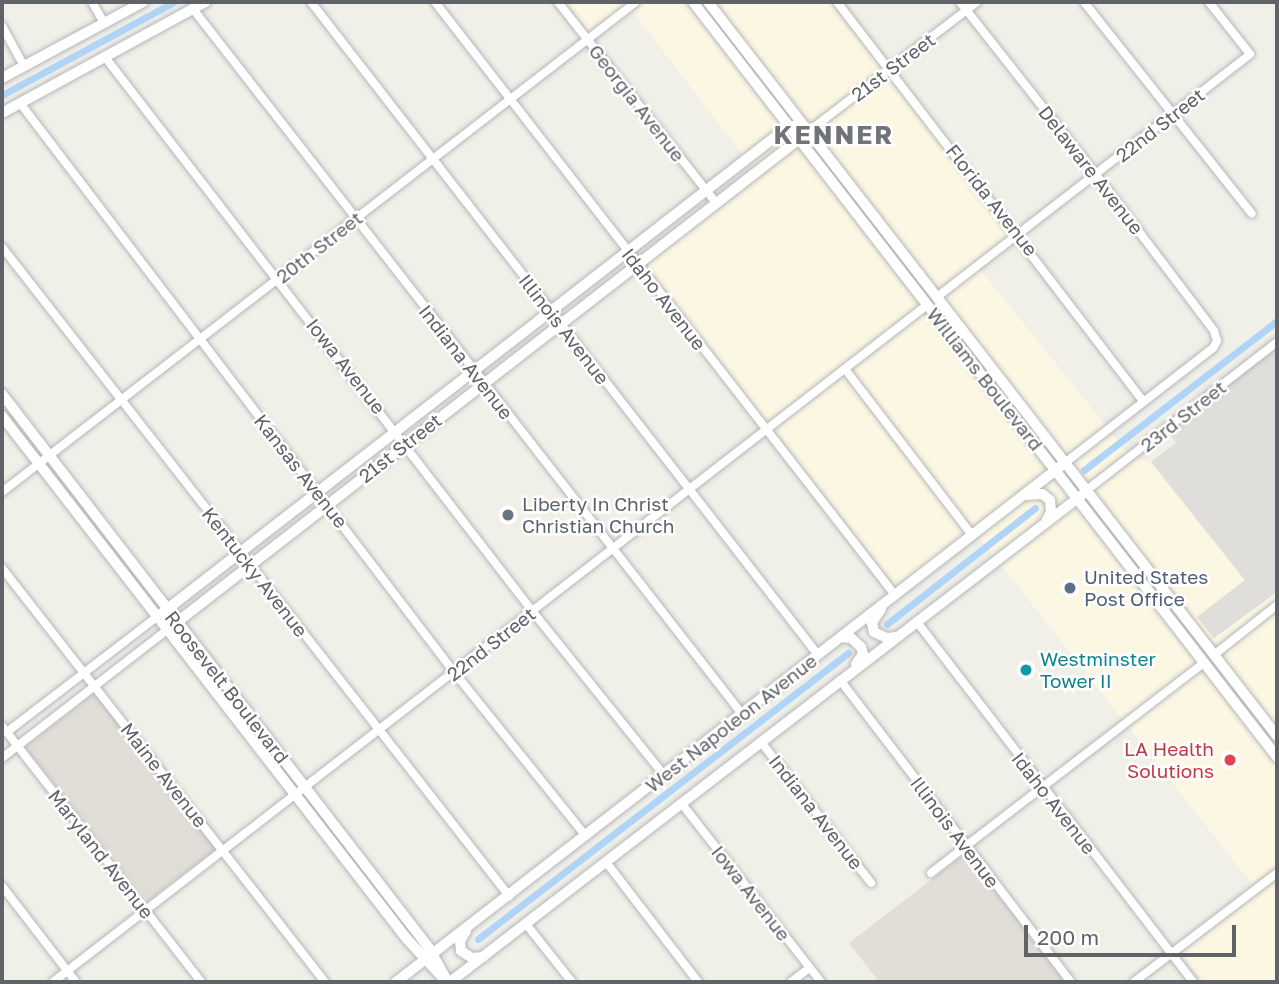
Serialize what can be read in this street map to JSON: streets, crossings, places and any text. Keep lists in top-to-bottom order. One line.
{"streets":{"main road":["21st Street","Williams Boulevard","Roosevelt Boulevard","West Napoleon Avenue"],"street":["Georgia Avenue","22nd Street","Delaware Avenue","Florida Avenue","20th Street","Idaho Avenue","Illinois Avenue","Indiana Avenue","Iowa Avenue","23rd Street","Kansas Avenue","Kentucky Avenue","Maine Avenue","Maryland Avenue"]},"crossings":[["21st Street","Georgia Avenue"],["21st Street","Delaware Avenue"],["21st Street","Florida Avenue"],["21st Street","Idaho Avenue"],["21st Street","Illinois Avenue"],["21st Street","Indiana Avenue"],["21st Street","Iowa Avenue"],["21st Street","Williams Boulevard"],["21st Street","Kansas Avenue"],["21st Street","Kentucky Avenue"],["21st Street","Roosevelt Boulevard"],["21st Street","Maine Avenue"],["21st Street","Maryland Avenue"],["Georgia Avenue","20th Street"],["22nd Street","Delaware Avenue"],["22nd Street","Florida Avenue"],["22nd Street","Idaho Avenue"],["22nd Street","Illinois Avenue"],["22nd Street","Indiana Avenue"],["22nd Street","Iowa Avenue"],["22nd Street","Williams Boulevard"],["22nd Street","Kansas Avenue"],["22nd Street","Kentucky Avenue"],["22nd Street","Roosevelt Boulevard"],["22nd Street","Maine Avenue"],["22nd Street","Maryland Avenue"],["Delaware Avenue","23rd Street"],["Florida Avenue","23rd Street"],["20th Street","Idaho Avenue"],["20th Street","Illinois Avenue"],["20th Street","Indiana Avenue"],["20th Street","Iowa Avenue"],["20th Street","Kansas Avenue"],["20th Street","Kentucky Avenue"],["20th Street","Roosevelt Boulevard"],["Idaho Avenue","West Napoleon Avenue"],["Illinois Avenue","West Napoleon Avenue"],["Indiana Avenue","West Napoleon Avenue"],["Iowa Avenue","West Napoleon Avenue"],["Williams Boulevard","23rd Street"],["Williams Boulevard","West Napoleon Avenue"],["23rd Street","West Napoleon Avenue"],["Kansas Avenue","West Napoleon Avenue"],["Kentucky Avenue","West Napoleon Avenue"],["Roosevelt Boulevard","West Napoleon Avenue"]],"districts":["KENNER"],"places":["Liberty In Christ Christian Church","United States Post Office","Westminster Tower II","LA Health Solutions"],"scale_bar":"200 m"}
